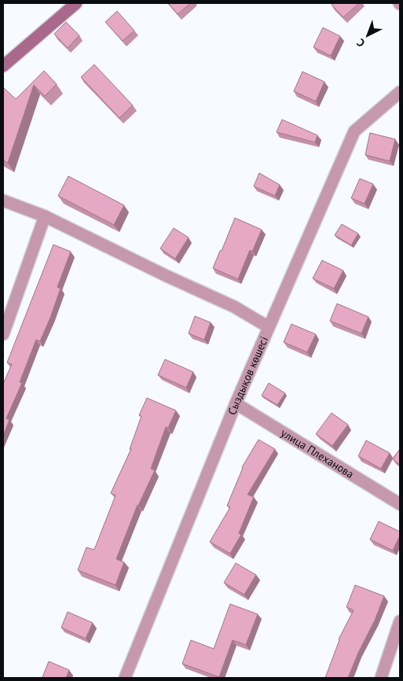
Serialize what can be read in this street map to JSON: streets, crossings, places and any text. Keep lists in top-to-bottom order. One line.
{"streets":{"street":["Сыздықов көшесі","улица Плеханова"]},"crossings":[["Сыздықов көшесі","улица Плеханова"]],"north":"bottom left"}
